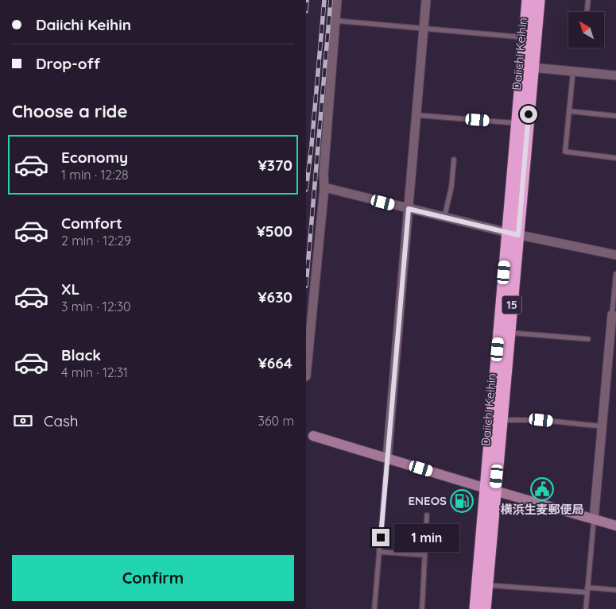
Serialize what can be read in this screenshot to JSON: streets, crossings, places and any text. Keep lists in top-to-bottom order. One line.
{"streets":{"highway":["Daiichi Keihin","15"]},"places":{"public building":["横浜生麦郵便局"],"fuel station":["ENEOS"]},"north":"top left","page":{"banner":["Daiichi Keihin","Drop-off"],"heading":"Choose a ride","list":[{"name":"Economy","note":"1 min · 12:28","value":"¥370"},{"name":"Comfort","note":"2 min · 12:29","value":"¥500"},{"name":"XL","note":"3 min · 12:30","value":"¥630"},{"name":"Black","note":"4 min · 12:31","value":"¥664"}],"pay":["Cash","360 m"],"bubble":"1 min","buttons":"Confirm"}}
